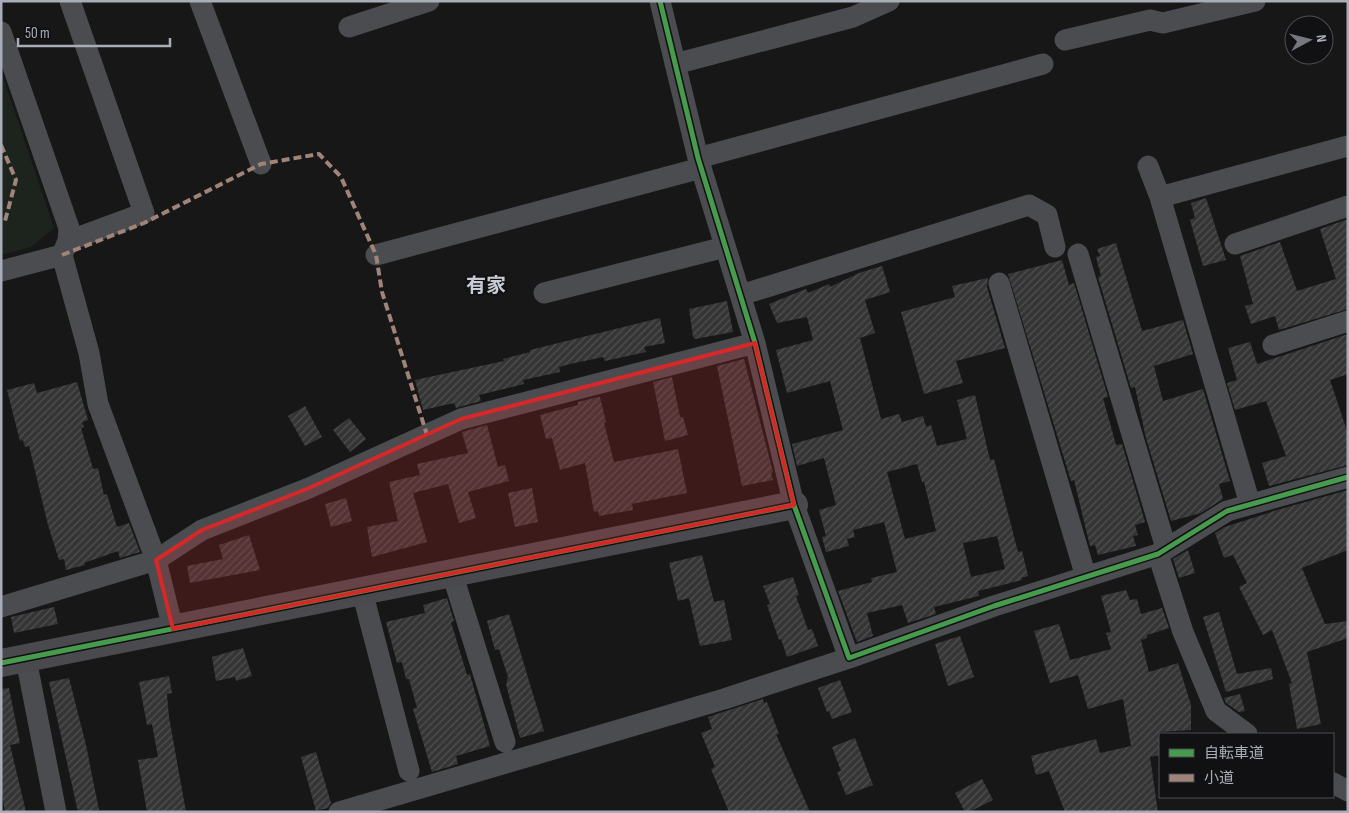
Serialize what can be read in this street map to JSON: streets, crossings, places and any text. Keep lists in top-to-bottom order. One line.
{"districts":["有家"],"legend":["自転車道","小道"],"scale_bar":"50 m","north":"right"}
